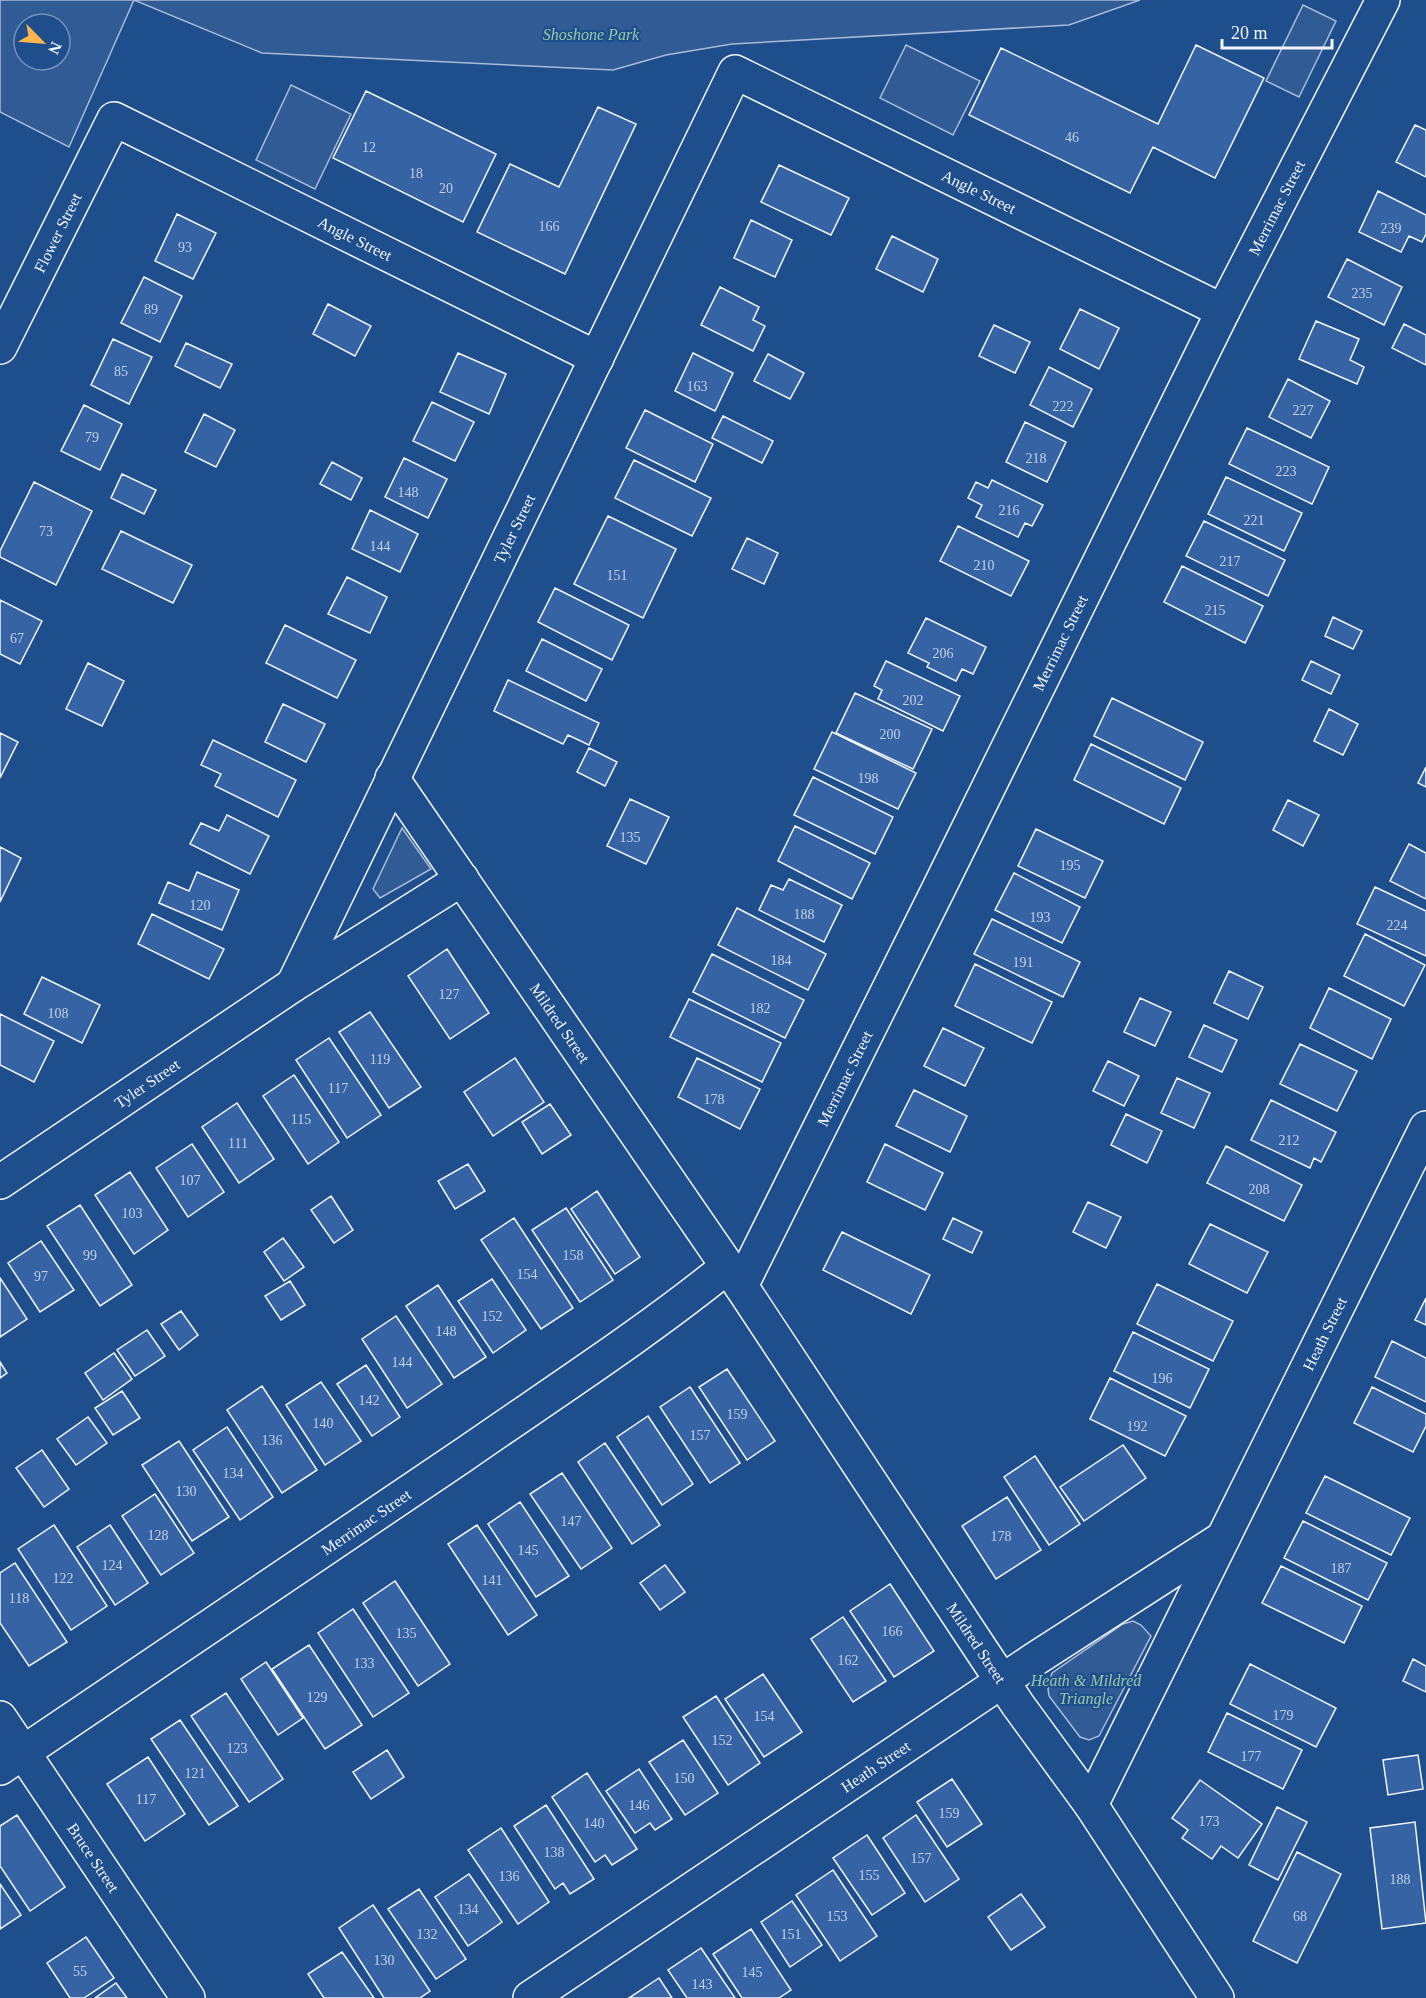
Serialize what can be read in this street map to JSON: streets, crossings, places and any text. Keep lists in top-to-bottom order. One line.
{"streets":{"street":["Angle Street","Merrimac Street","Flower Street","Tyler Street","Mildred Street","Heath Street","Bruce Street"]},"crossings":[["Angle Street","Merrimac Street"],["Angle Street","Flower Street"],["Angle Street","Tyler Street"],["Merrimac Street","Mildred Street"],["Merrimac Street","Bruce Street"],["Tyler Street","Mildred Street"],["Mildred Street","Heath Street"]],"parks":["Shoshone Park","Heath & Mildred Triangle"],"house_numbers":["46","12","18","20","166","239","93","235","89","85","163","222","227","79","218","223","148","216","221","73","144","217","210","151","215","67","206","202","200","198","135","195","120","188","193","224","184","191","127","182","108","119","117","178","115","212","111","107","208","103","99","158","154","97","152","148","144","196","142","159","140","192","157","136","134","130","147","128","178","145","124","187","122","141","118","166","135","162","133","129","179","154","152","123","177","121","150","117","146","159","173","140","138","157","155","136","188","134","153","68","132","151","130","55","145","143"],"scale_bar":"20 m","north":"bottom right"}
